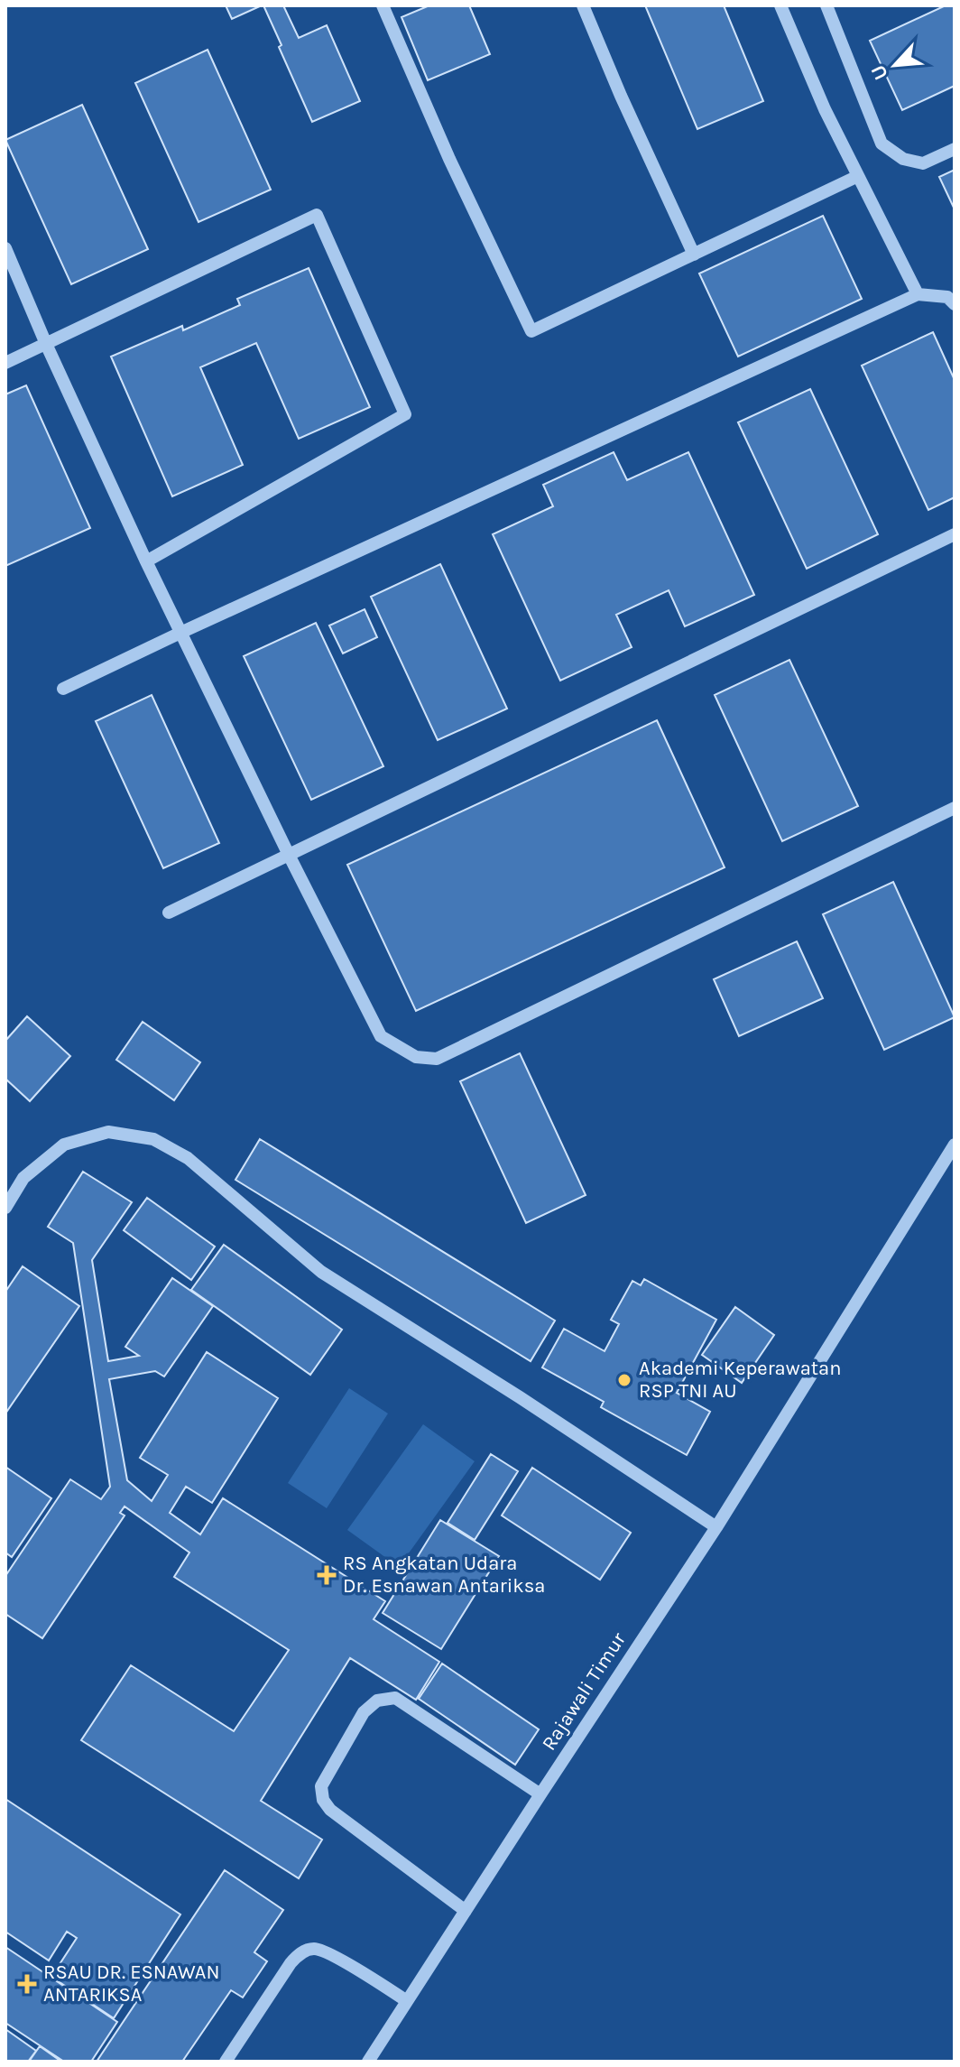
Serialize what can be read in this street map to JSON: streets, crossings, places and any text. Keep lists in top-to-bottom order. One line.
{"streets":{"lane":["Rajawali Timur"]},"places":{"other":["Akademi Keperawatan RSP TNI AU"],"health":["RS Angkatan Udara Dr. Esnawan Antariksa","RSAU DR. ESNAWAN ANTARIKSA"]},"north":"bottom left"}
